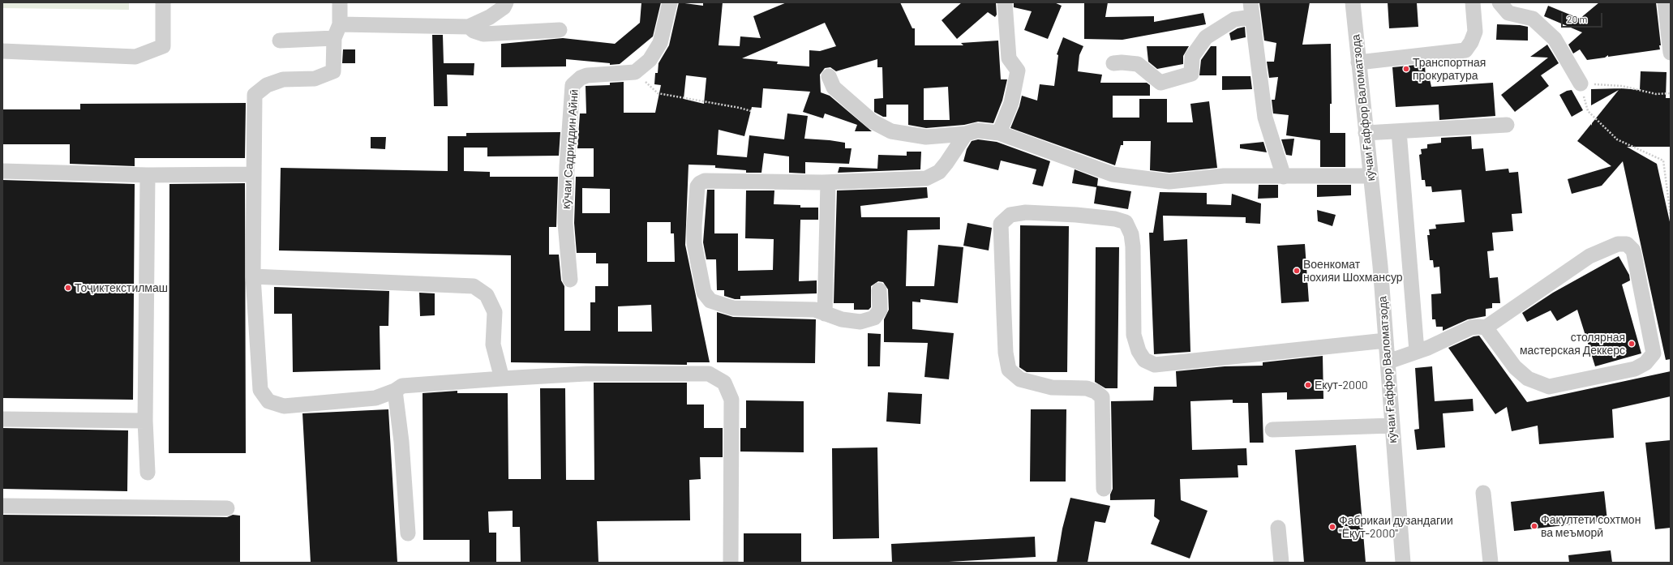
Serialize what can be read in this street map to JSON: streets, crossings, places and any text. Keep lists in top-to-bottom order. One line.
{"streets":{"street":["кӯчаи Ғаффор Валоматзода","кӯчаи Садриддин Айнӣ"]},"places":["Транспортная прокуратура","Военкомат нохияи Шохмансур","Тоҷиктекстилмаш","столярная мастерская Деккерс","Екут-2000","Факултети сохтмон ва меъморӣ","Фабрикаи дузандагии \"Ёқут-2000\""],"scale_bar":"20 m"}
